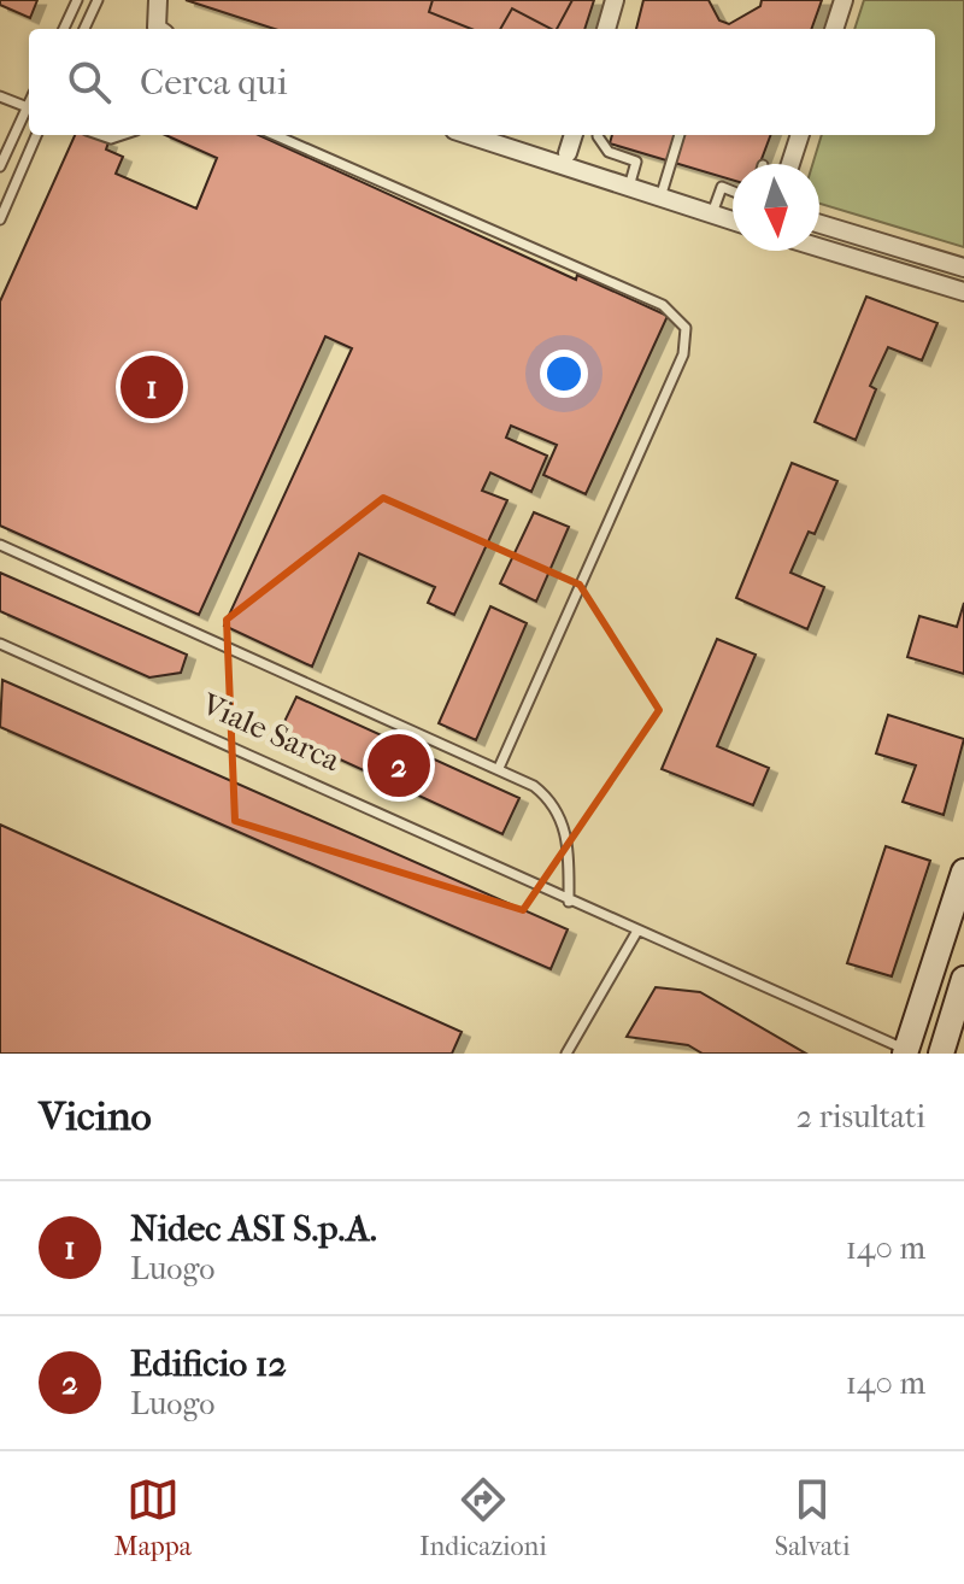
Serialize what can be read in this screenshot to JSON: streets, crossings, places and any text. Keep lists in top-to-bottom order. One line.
{"streets":{"street":["Viale Sarca"]},"north":"bottom","page":{"search":"Cerca qui","pins":["1","2"],"heading":["Vicino","2 risultati"],"list":[{"mark":"1","name":"Nidec ASI S.p.A.","note":"Luogo","value":"140 m"},{"mark":"2","name":"Edificio 12","note":"Luogo","value":"140 m"}],"nav":["Mappa","Indicazioni","Salvati"]}}
